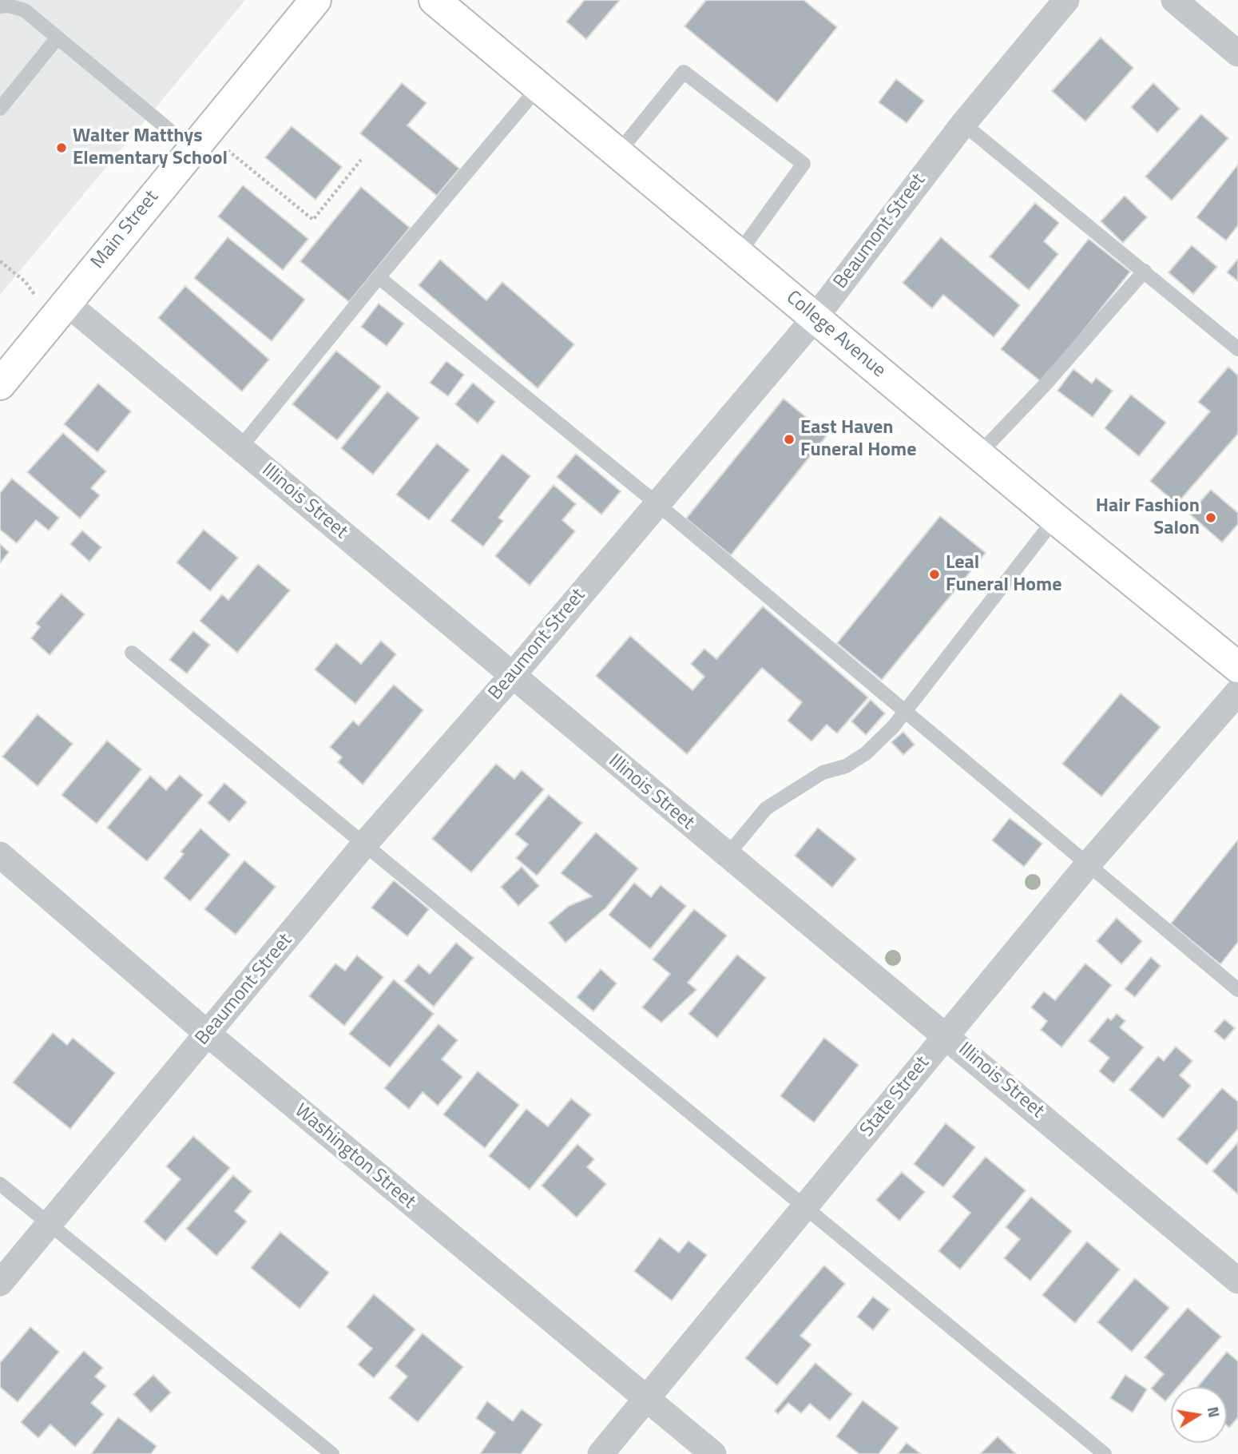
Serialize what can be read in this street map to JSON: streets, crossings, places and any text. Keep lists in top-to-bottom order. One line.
{"streets":{"main road":["Main Street","College Avenue"],"street":["Beaumont Street","Illinois Street","State Street","Washington Street"]},"crossings":[["Main Street","Illinois Street"],["Beaumont Street","College Avenue"],["Beaumont Street","Illinois Street"],["Beaumont Street","Washington Street"],["Illinois Street","State Street"],["State Street","Washington Street"]],"places":["Walter Matthys Elementary School","East Haven Funeral Home","Hair Fashion Salon","Leal Funeral Home"],"north":"right"}
